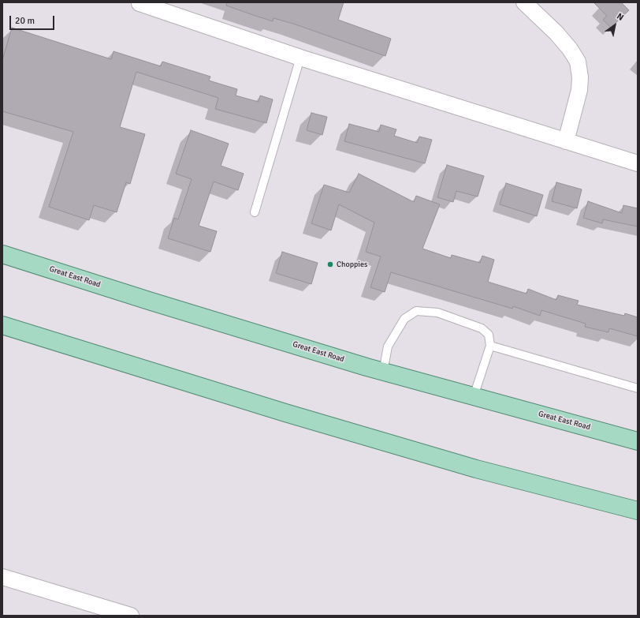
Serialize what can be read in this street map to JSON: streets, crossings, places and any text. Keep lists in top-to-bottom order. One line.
{"streets":{"main road":["Great East Road"]},"places":["Choppies"],"scale_bar":"20 m","north":"top right"}
